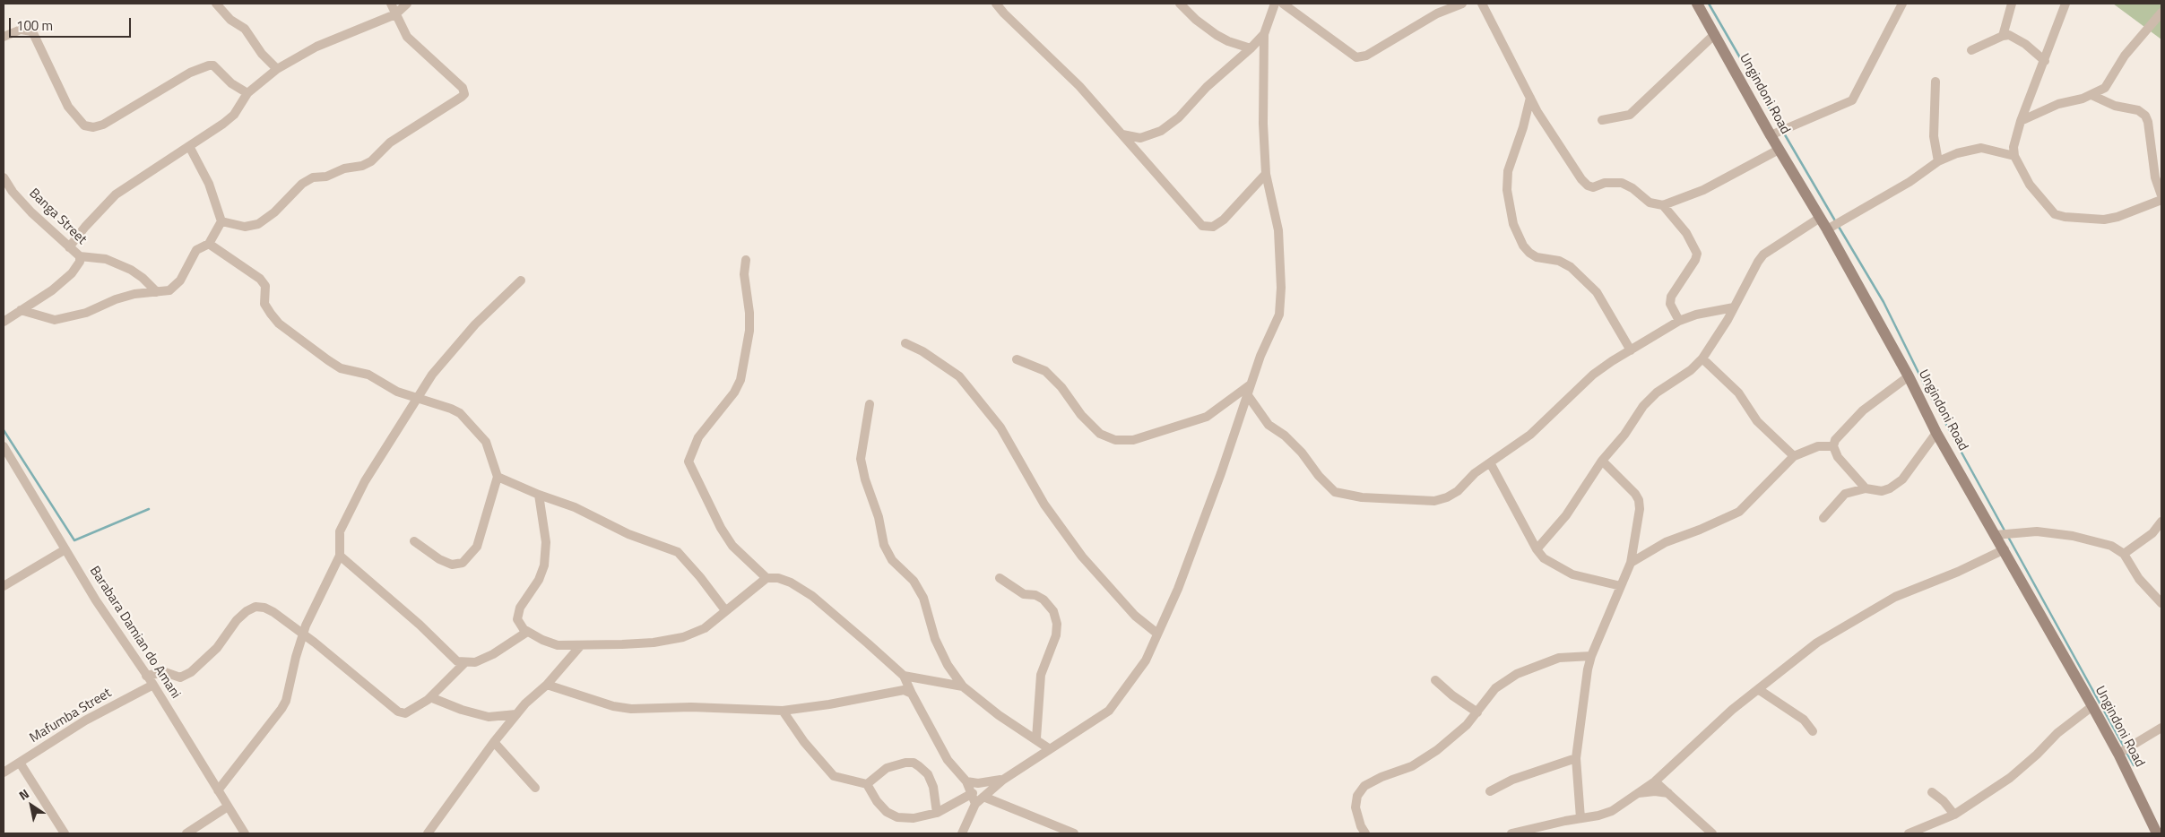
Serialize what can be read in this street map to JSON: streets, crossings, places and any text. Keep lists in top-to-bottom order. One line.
{"streets":{"main road":["Ungindoni Road"],"street":["Banga Street","Barabara Damian do Amani","Mafumba Street"]},"crossings":[["Barabara Damian do Amani","Mafumba Street"]],"scale_bar":"100 m","north":"top left"}
